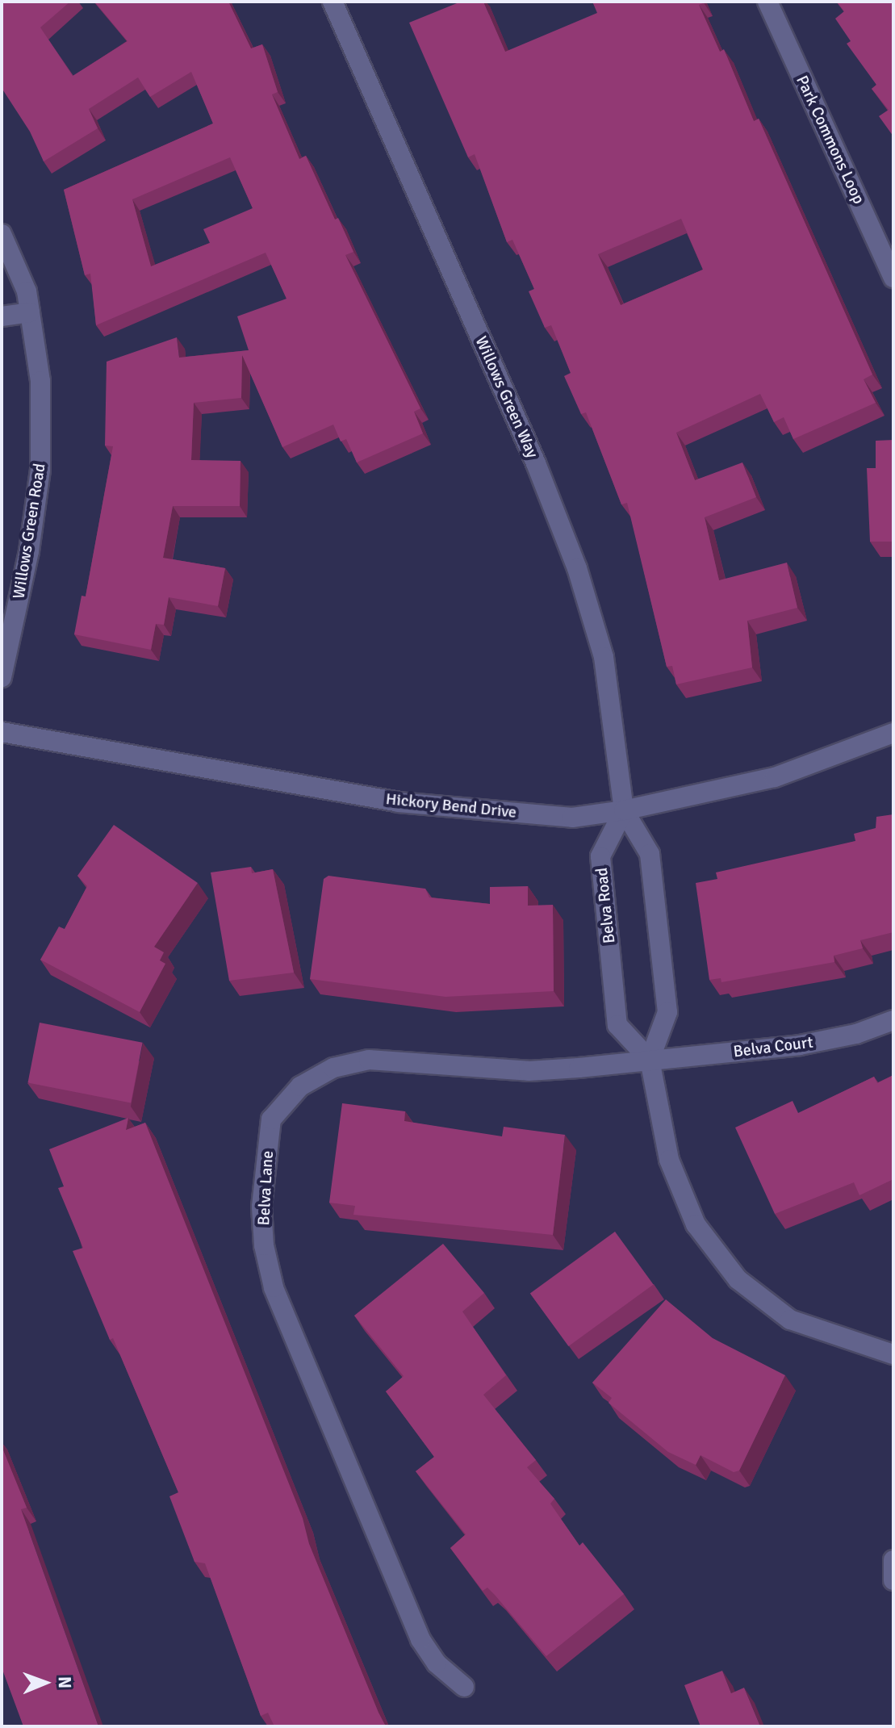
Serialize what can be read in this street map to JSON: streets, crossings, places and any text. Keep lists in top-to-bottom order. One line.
{"streets":{"street":["Park Commons Loop","Willows Green Way","Willows Green Road","Hickory Bend Drive","Belva Road","Belva Court","Belva Lane"]},"crossings":[["Willows Green Way","Hickory Bend Drive"],["Willows Green Way","Belva Road"],["Hickory Bend Drive","Belva Road"],["Belva Road","Belva Court"],["Belva Road","Belva Lane"],["Belva Court","Belva Lane"]],"north":"right"}
